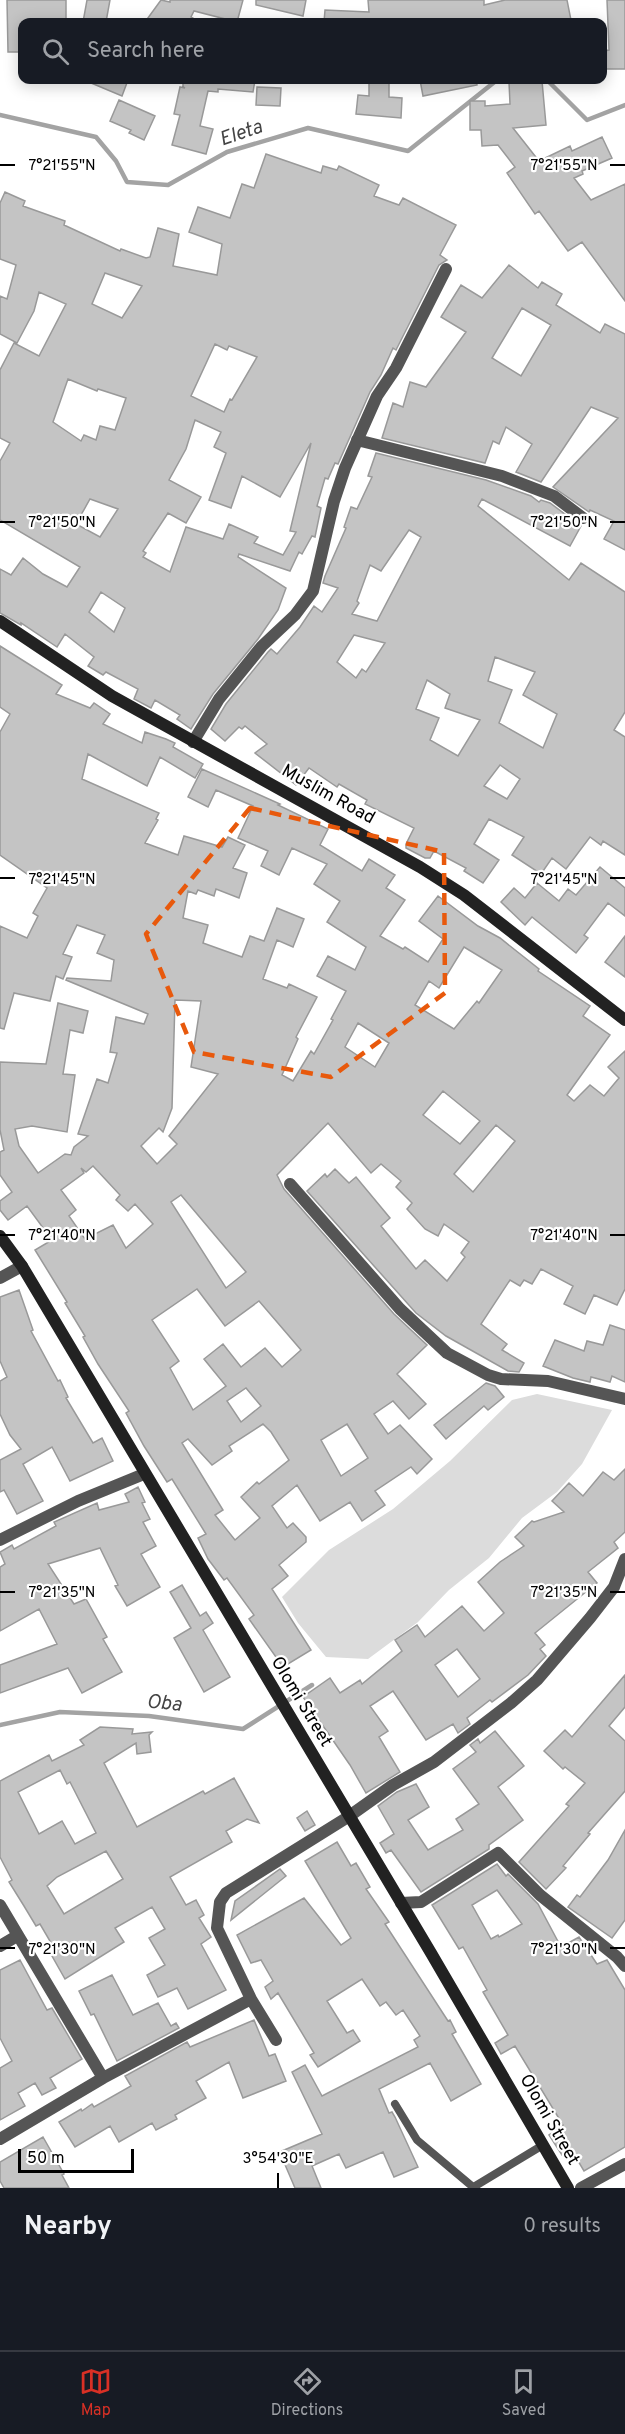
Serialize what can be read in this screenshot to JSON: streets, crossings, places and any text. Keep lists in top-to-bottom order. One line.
{"streets":{"main road":["Muslim Road","Olomi Street"]},"water":["Eleta","Oba"],"scale_bar":"50 m","page":{"search":"Search here","scale":"50 m","heading":["Nearby","0 results"],"nav":["Map","Directions","Saved"]},"coordinates":["7°21'55\"N","7°21'50\"N","7°21'45\"N","7°21'40\"N","7°21'35\"N","7°21'30\"N","3°54'30\"E"]}
